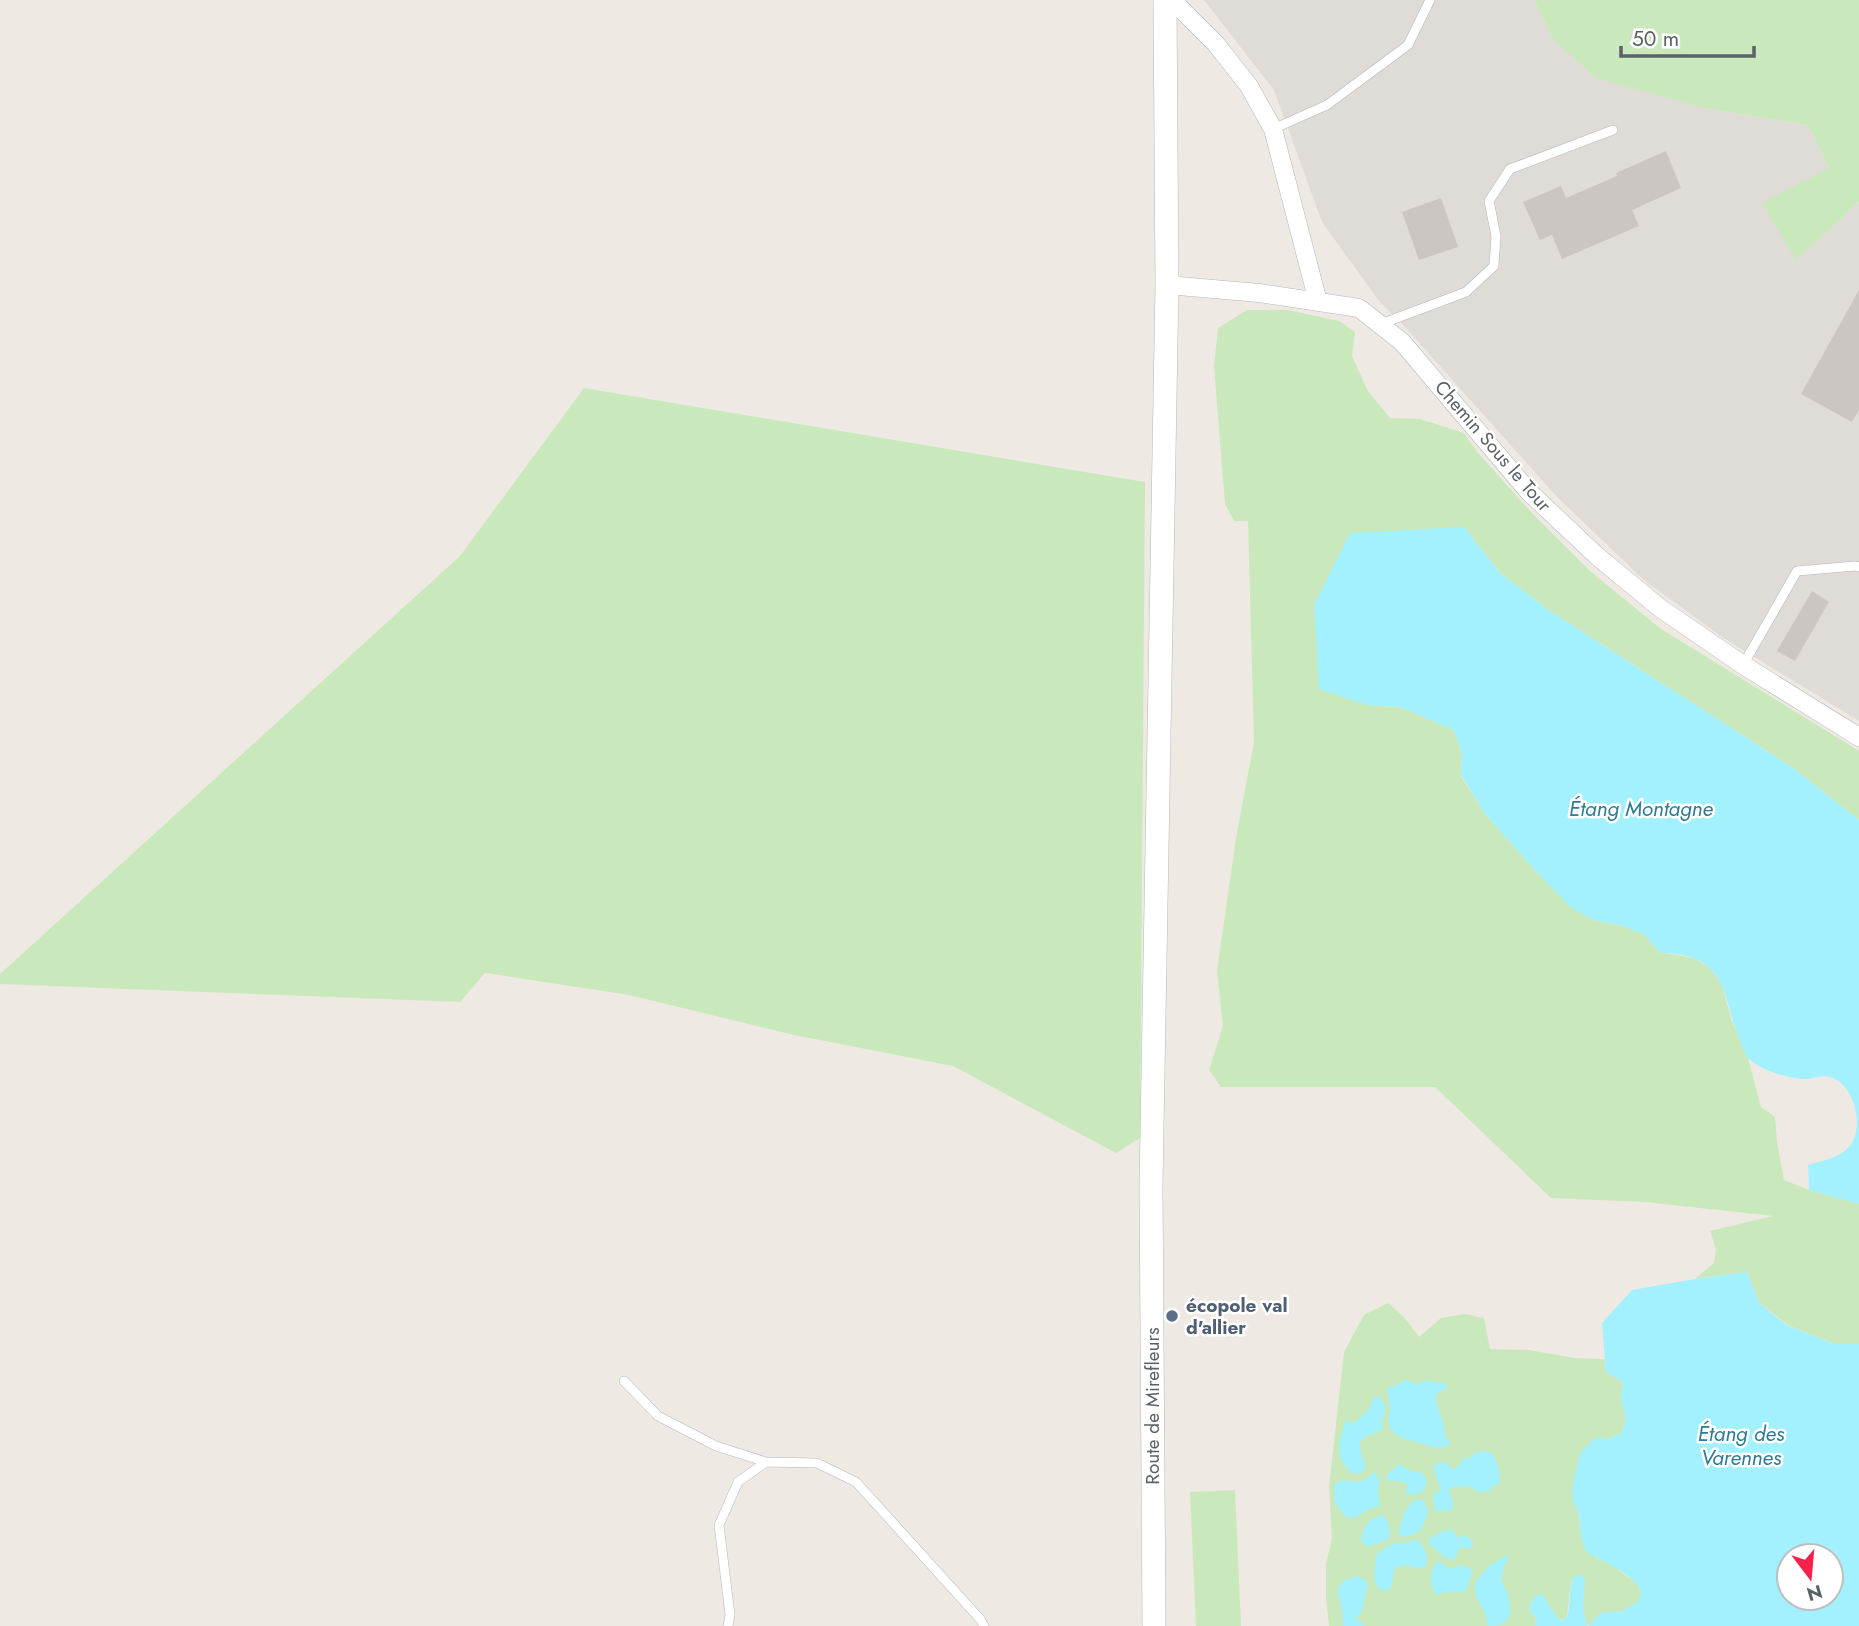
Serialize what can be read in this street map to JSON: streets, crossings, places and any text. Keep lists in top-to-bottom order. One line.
{"streets":{"street":["Chemin Sous le Tour","Route de Mirefleurs"]},"crossings":[["Chemin Sous le Tour","Route de Mirefleurs"]],"water":["Étang Montagne","Étang des Varennes"],"places":["écopole val d'allier"],"scale_bar":"50 m","north":"bottom"}
